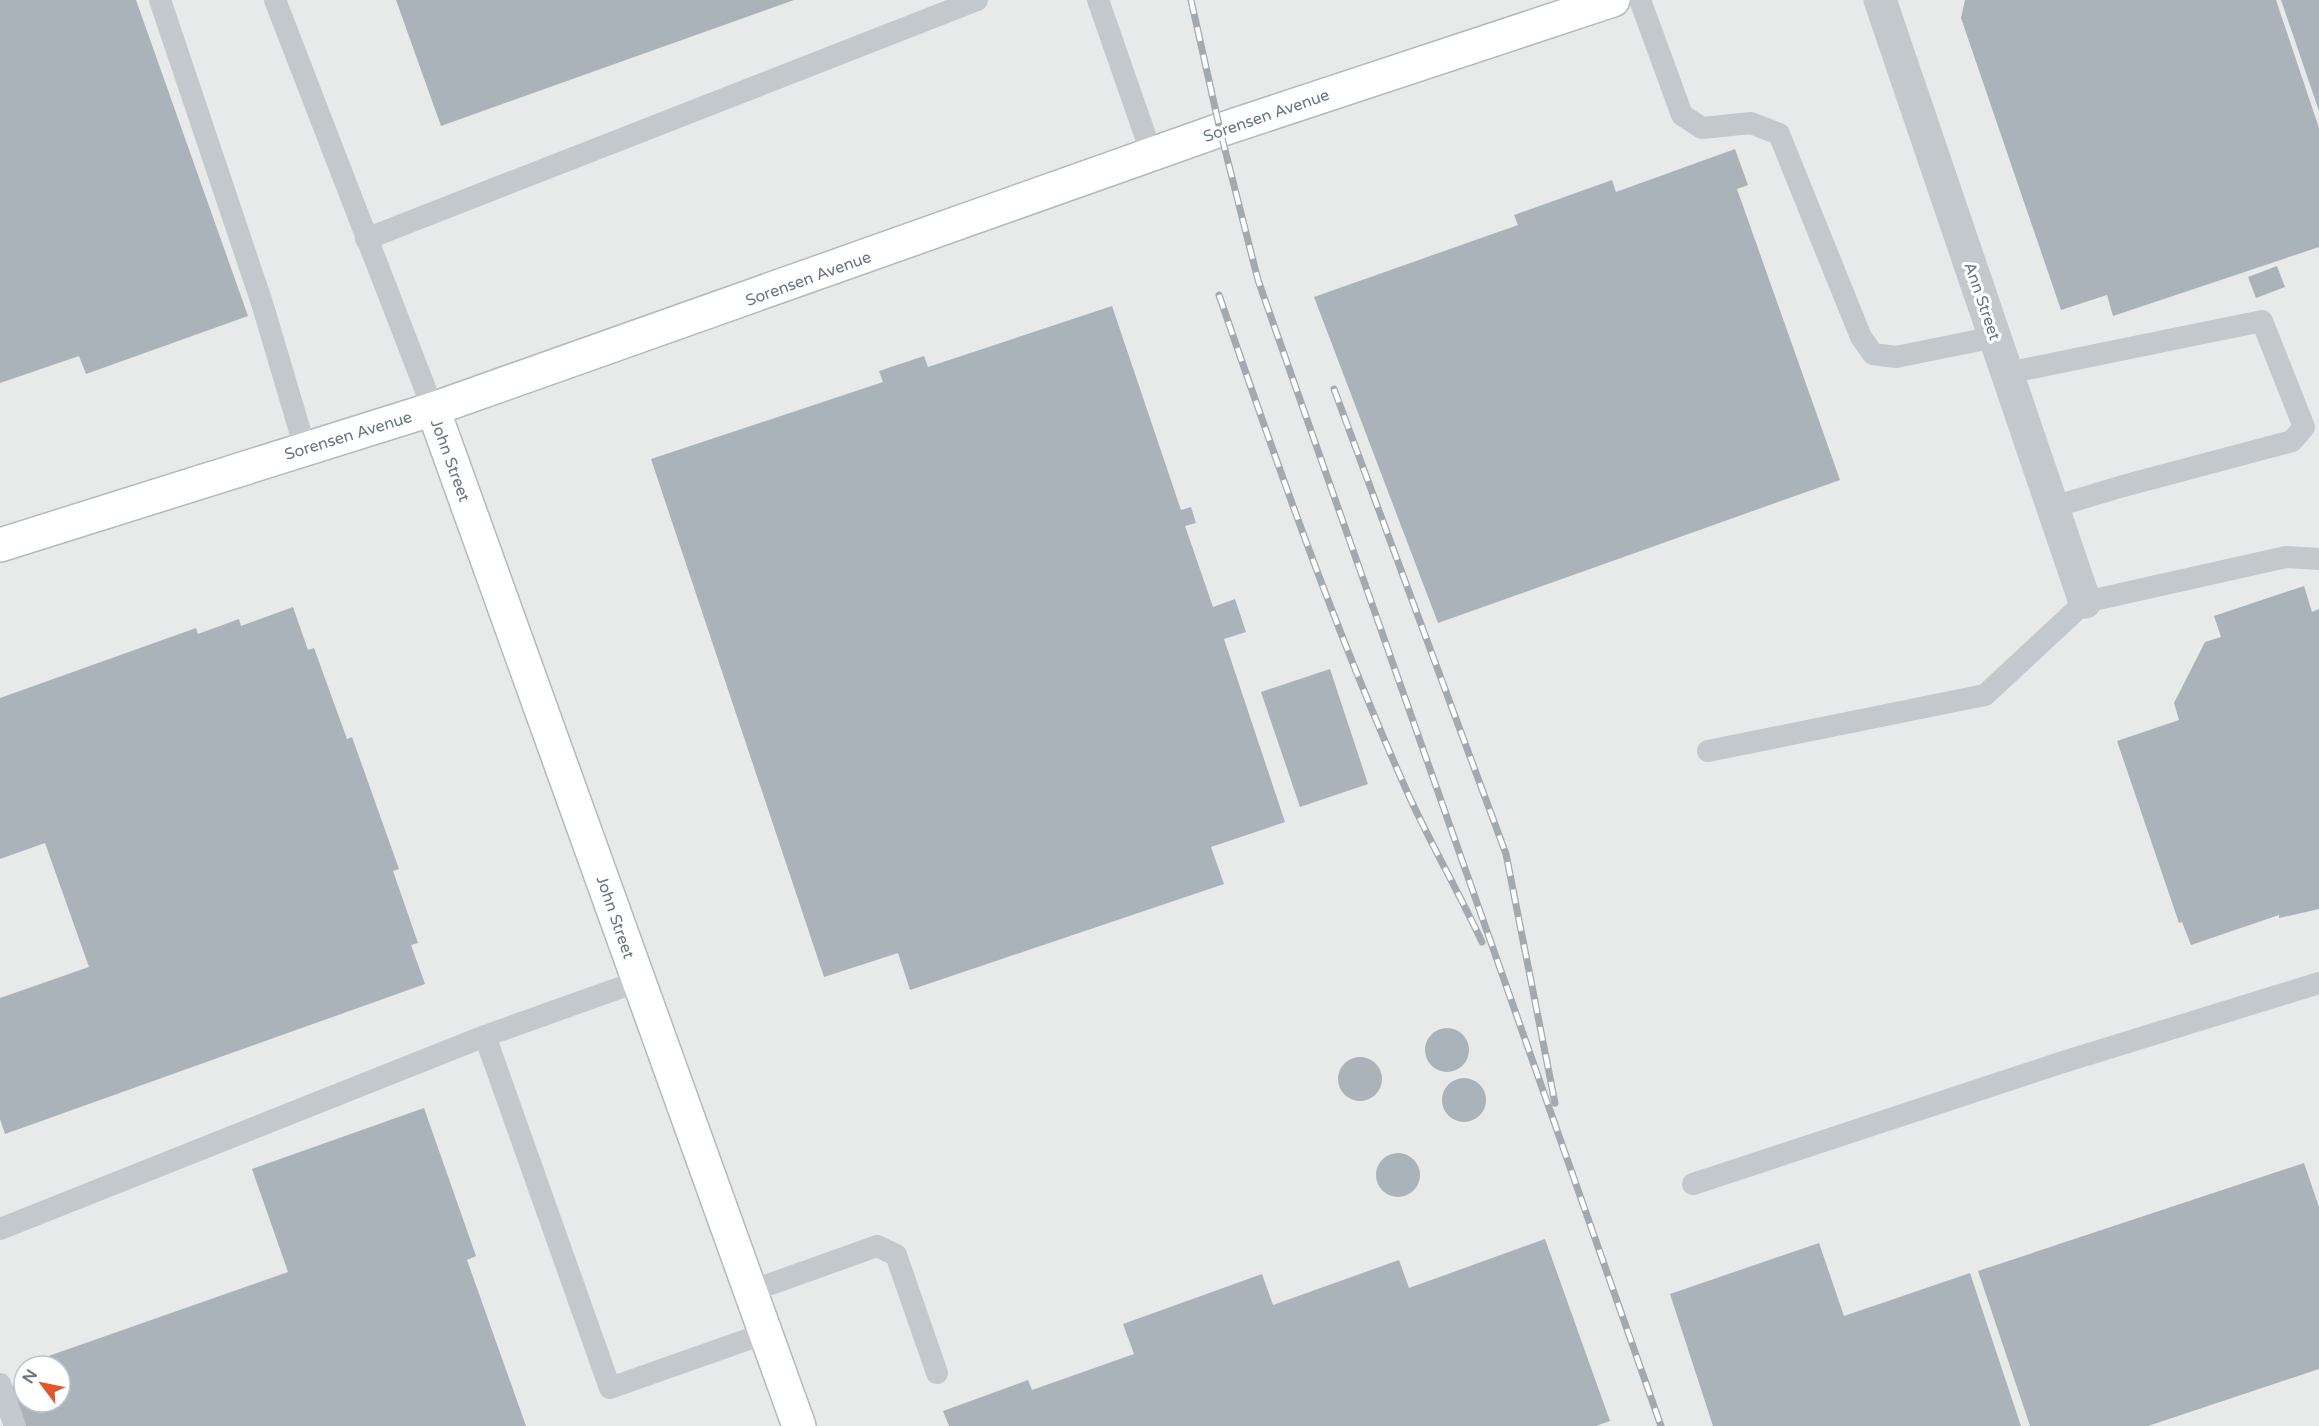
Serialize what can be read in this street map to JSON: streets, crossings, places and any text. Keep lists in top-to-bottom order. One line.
{"streets":{"street":["Sorensen Avenue","Ann Street","John Street"]},"crossings":[["Sorensen Avenue","John Street"]],"north":"top left"}
